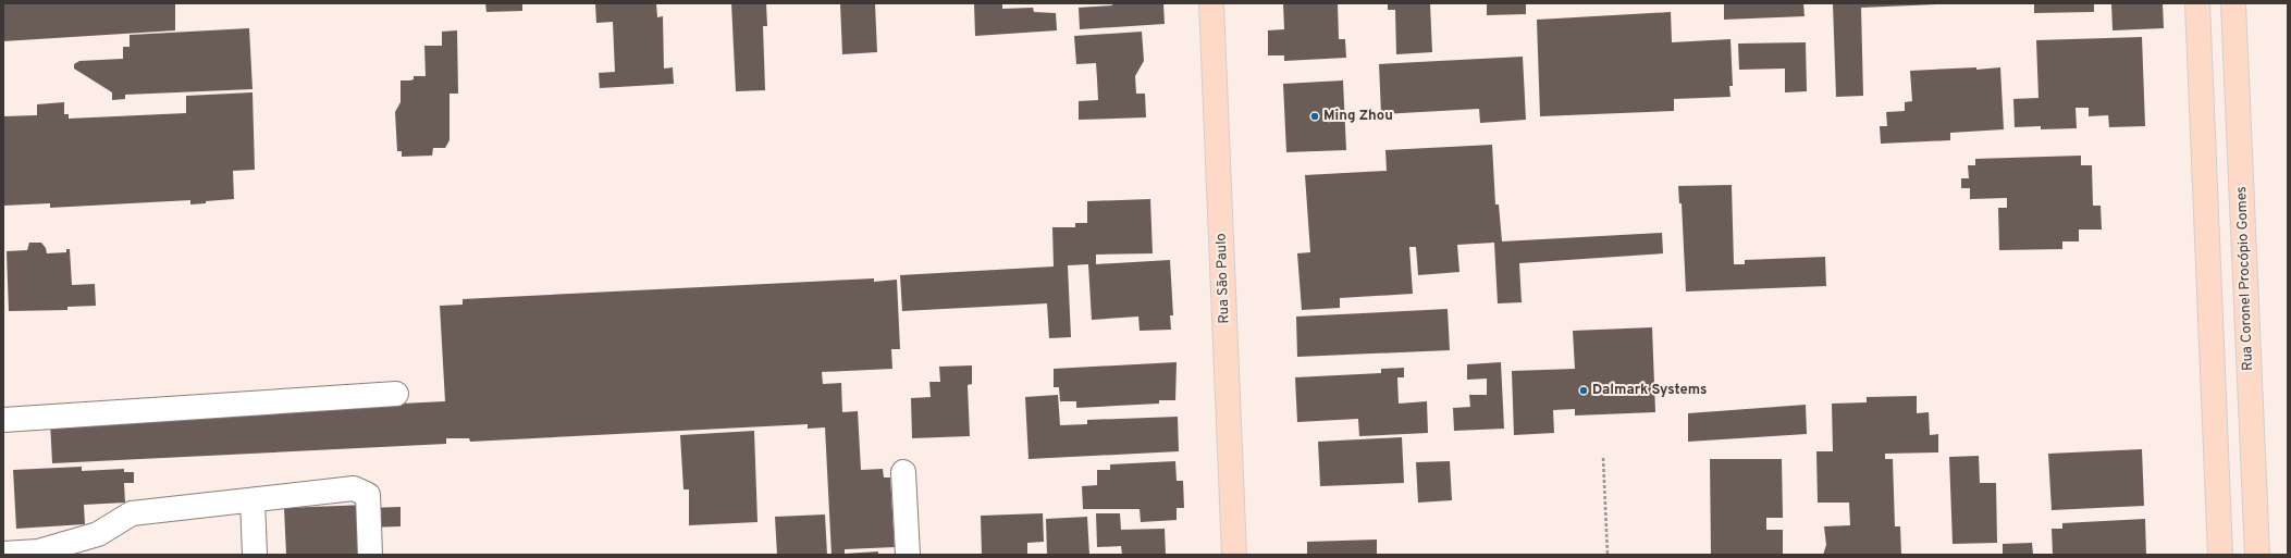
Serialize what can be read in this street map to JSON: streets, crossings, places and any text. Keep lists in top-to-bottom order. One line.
{"streets":{"main road":["Rua São Paulo","Rua Coronel Procópio Gomes"]},"places":["Ming Zhou","Dalmark Systems"]}
